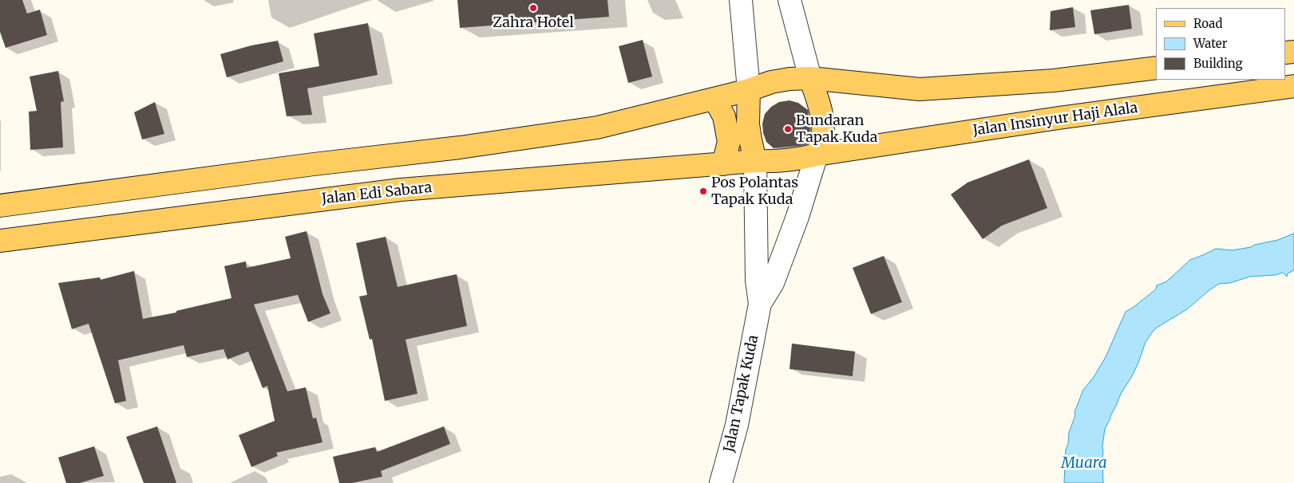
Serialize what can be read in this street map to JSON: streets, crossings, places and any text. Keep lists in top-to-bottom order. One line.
{"streets":{"main road":["Jalan Insinyur Haji Alala","Jalan Edi Sabara"],"street":["Jalan Tapak Kuda"]},"crossings":[["Jalan Insinyur Haji Alala","Jalan Edi Sabara"],["Jalan Insinyur Haji Alala","Jalan Tapak Kuda"],["Jalan Edi Sabara","Jalan Tapak Kuda"]],"water":["Muara"],"places":["Zahra Hotel","Bundaran Tapak Kuda","Pos Polantas Tapak Kuda"],"legend":["Road","Water","Building"]}
